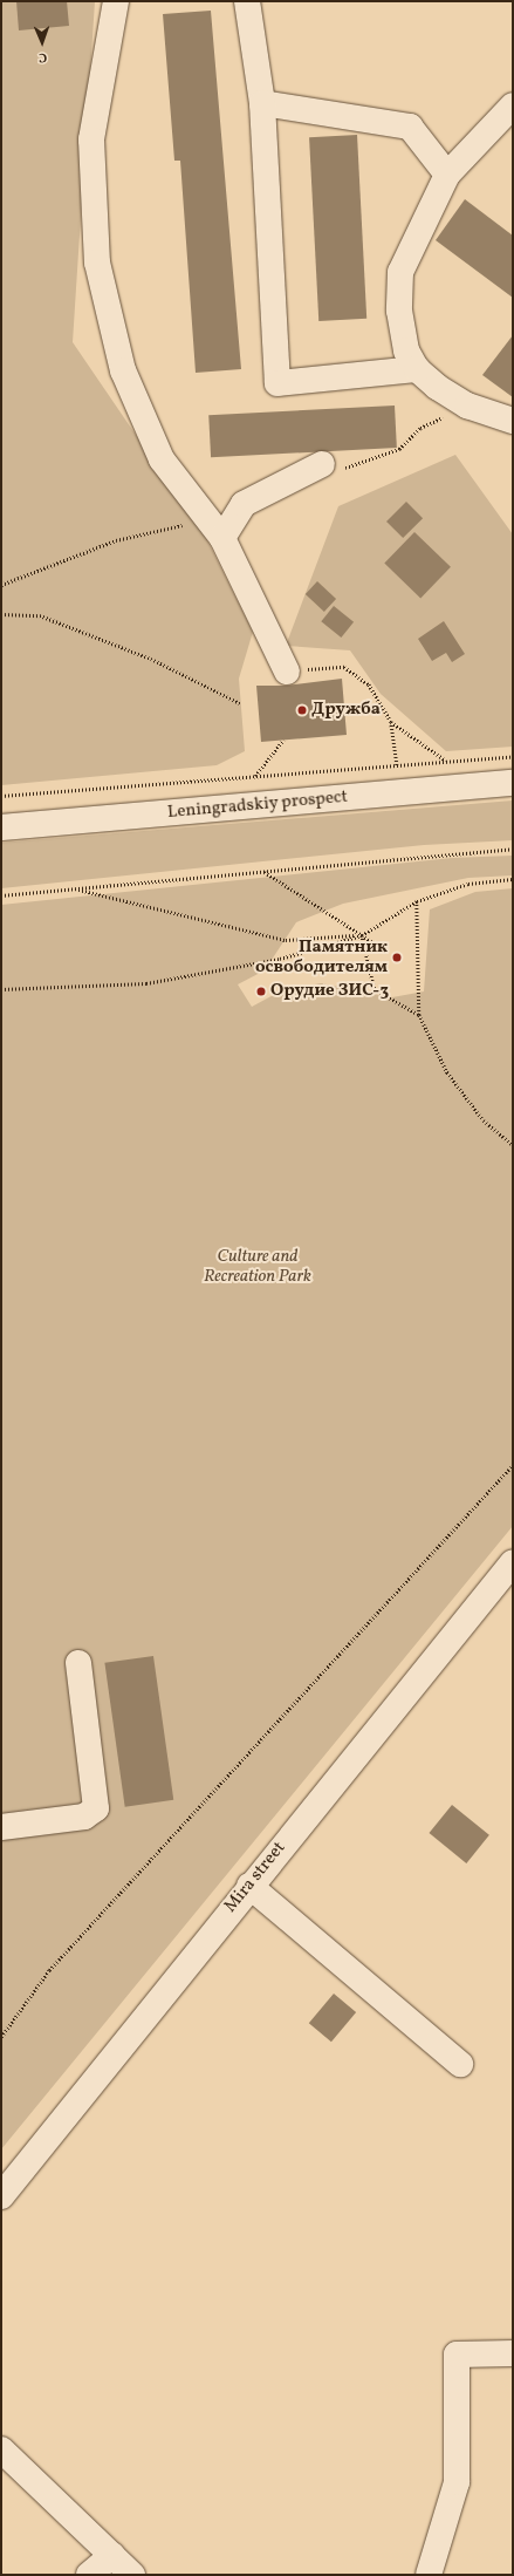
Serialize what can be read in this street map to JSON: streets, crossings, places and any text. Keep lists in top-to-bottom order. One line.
{"streets":{"street":["Leningradskiy prospect","Mira street"]},"parks":["Culture and Recreation Park"],"places":["Дружба","Памятник освободителям","Орудие ЗИС-3"],"north":"bottom"}
